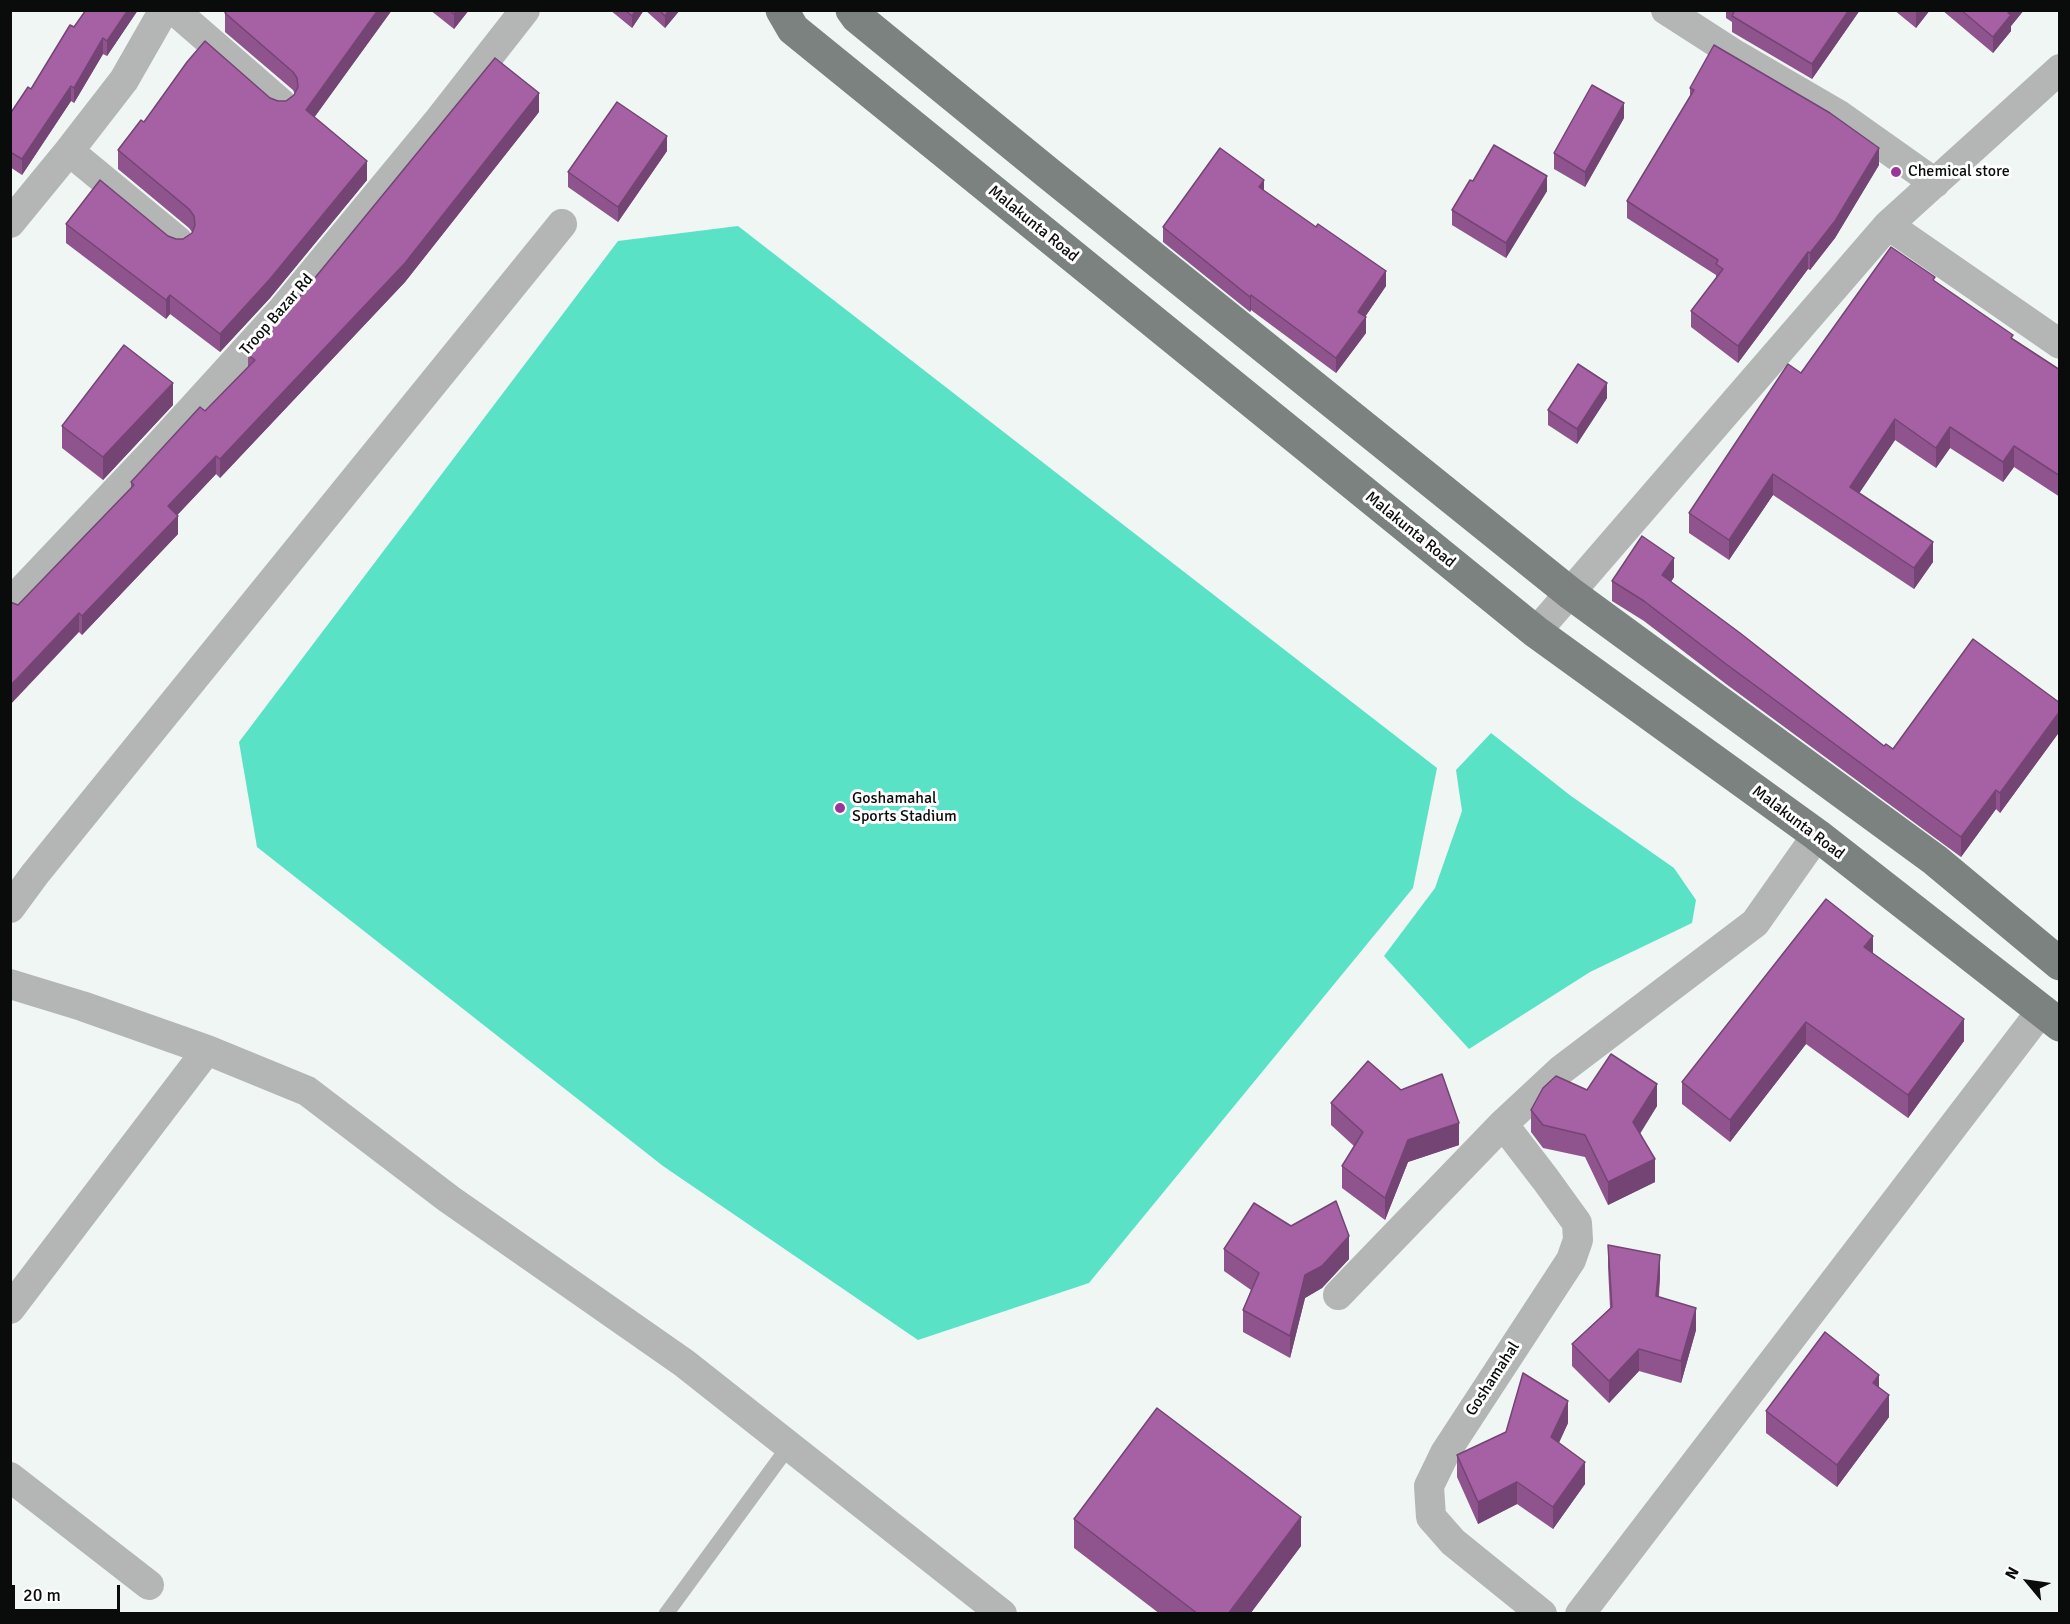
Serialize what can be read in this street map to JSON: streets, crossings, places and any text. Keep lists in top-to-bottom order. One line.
{"streets":{"main road":["Malakunta Road"],"street":["Troop Bazar Rd","Goshamahal"]},"places":["Chemical store","Goshamahal Sports Stadium"],"scale_bar":"20 m","north":"top left"}
